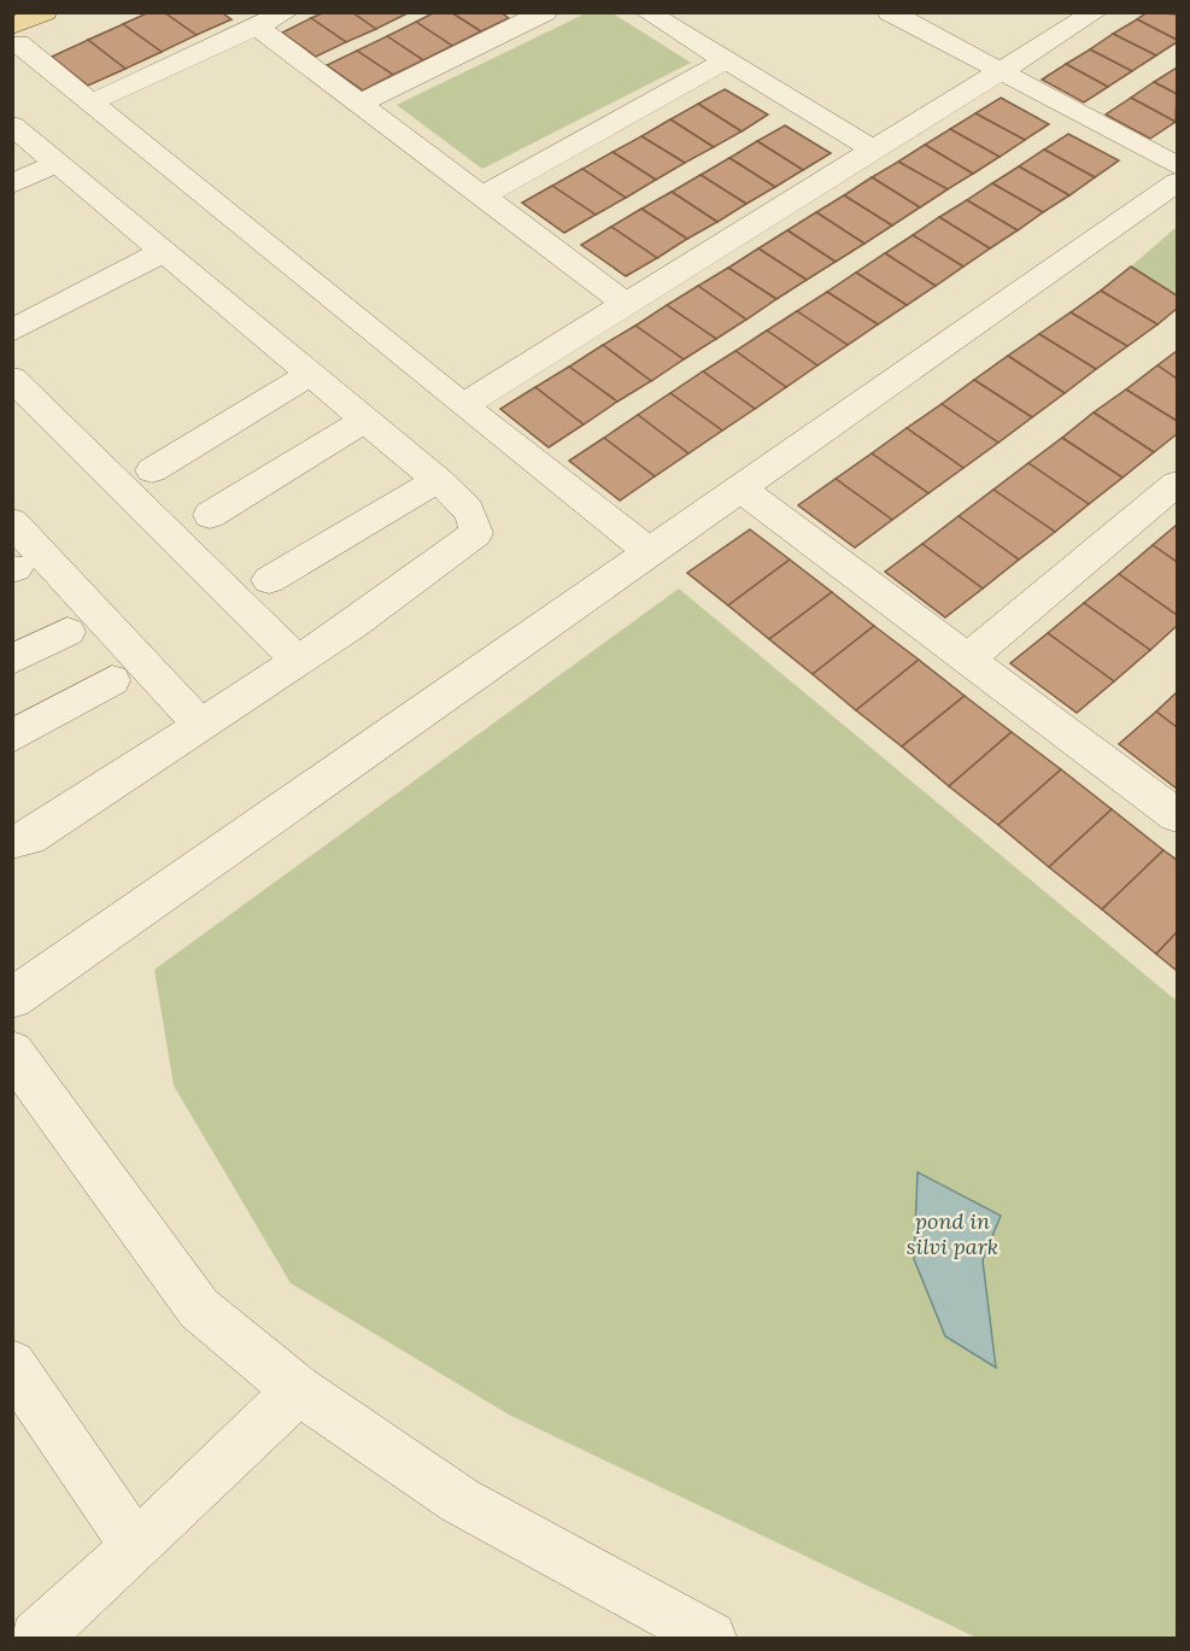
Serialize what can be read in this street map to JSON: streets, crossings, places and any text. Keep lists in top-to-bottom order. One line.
{"water":["pond in silvi park"]}
